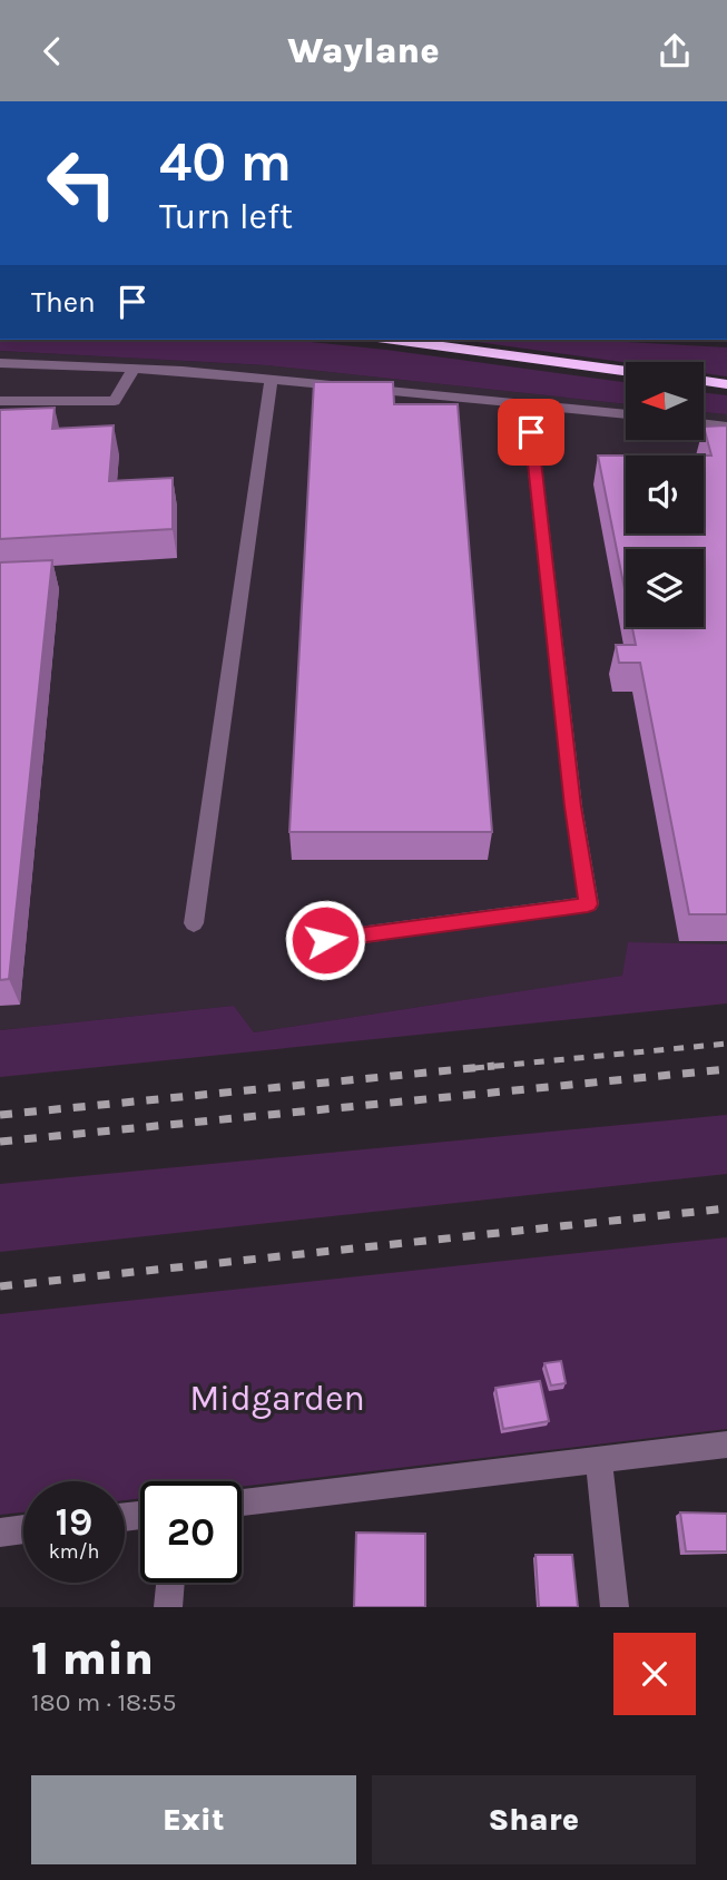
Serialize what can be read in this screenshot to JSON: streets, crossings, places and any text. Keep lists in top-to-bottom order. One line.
{"parks":["Midgarden"],"north":"left","page":{"header":"Waylane","turn":["40 m","Turn left"],"then":"Then","speed":"19 km/h","limit":"20","heading":["1 min","180 m · 18:55"],"buttons":["Exit","Share"]}}
